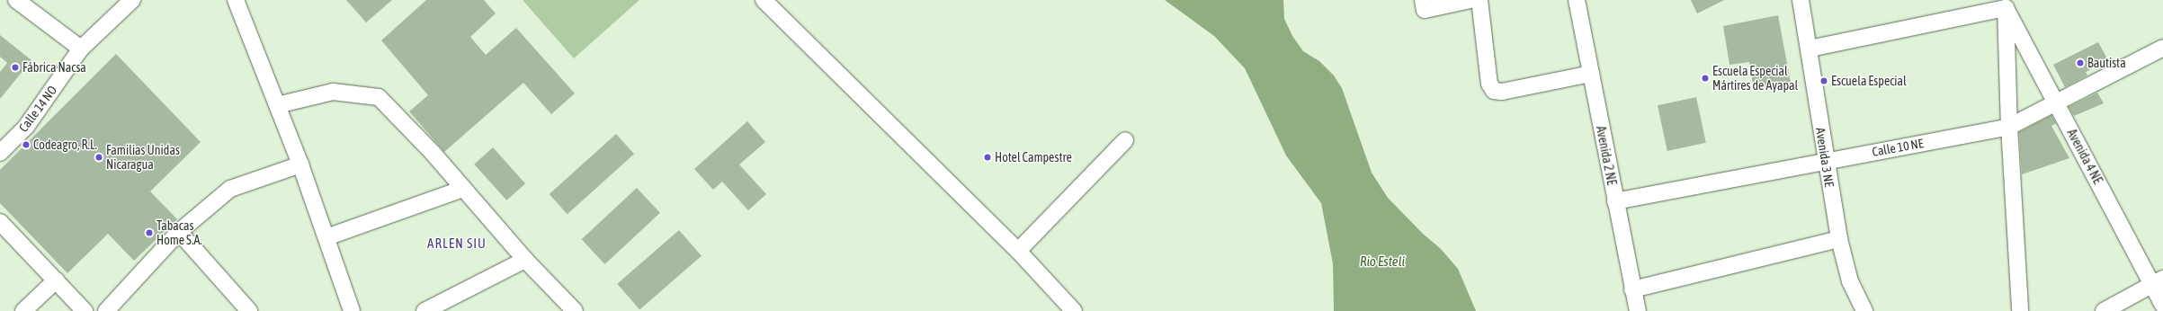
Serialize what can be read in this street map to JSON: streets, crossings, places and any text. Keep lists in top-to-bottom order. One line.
{"streets":{"street":["Calle 14 NO","Calle 10 NE","Avenida 2 NE","Avenida 4 NE","Avenida 3 NE"]},"crossings":[["Calle 10 NE","Avenida 2 NE"],["Calle 10 NE","Avenida 4 NE"],["Calle 10 NE","Avenida 3 NE"]],"districts":["ARLEN SIU"],"water":["Río Estelí"],"places":["Bautista","Fábrica Nacsa","Escuela Especial Mártires de Ayapal","Escuela Especial","Codeagro, R.L.","Familias Unidas Nicaragua","Hotel Campestre","Tabacas Home S.A."]}
